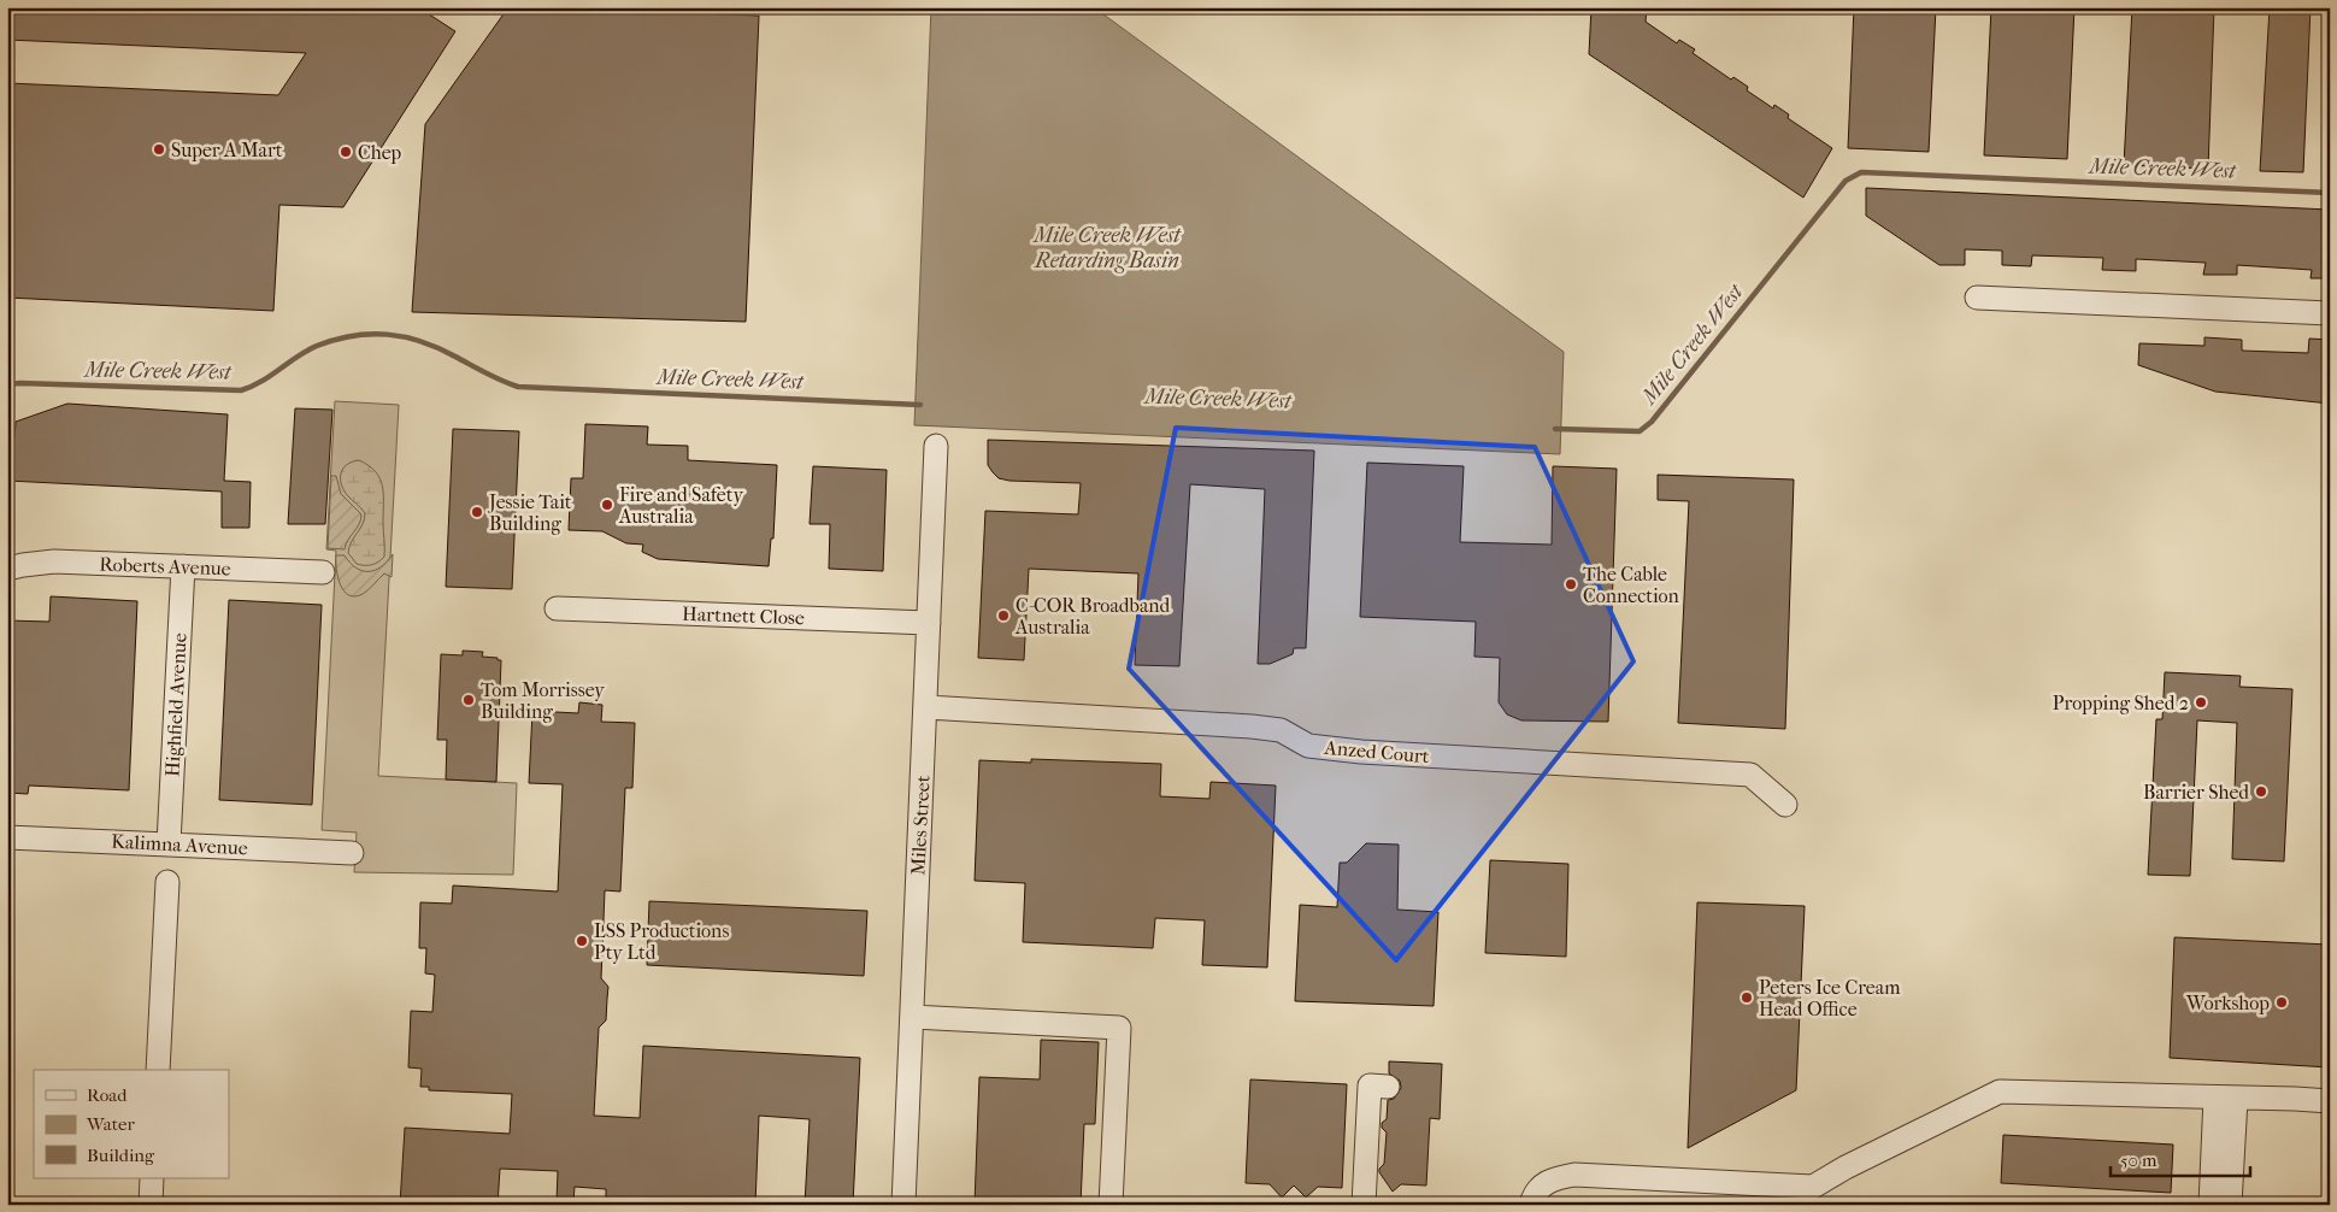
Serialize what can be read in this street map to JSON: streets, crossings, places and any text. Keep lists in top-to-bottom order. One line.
{"streets":{"street":["Roberts Avenue","Hartnett Close","Highfield Avenue","Anzed Court","Miles Street","Kalimna Avenue"]},"crossings":[["Roberts Avenue","Highfield Avenue"],["Hartnett Close","Miles Street"],["Highfield Avenue","Kalimna Avenue"],["Anzed Court","Miles Street"]],"water":["Mile Creek West","Mile Creek West Retarding Basin"],"places":["Super A Mart","Chep","Fire and Safety Australia","Jessie Tait Building","The Cable Connection","C-COR Broadband Australia","Tom Morrissey Building","Propping Shed 2","Barrier Shed","LSS Productions Pty Ltd","Peters Ice Cream Head Office","Workshop"],"legend":["Road","Water","Building"],"scale_bar":"50 m"}
